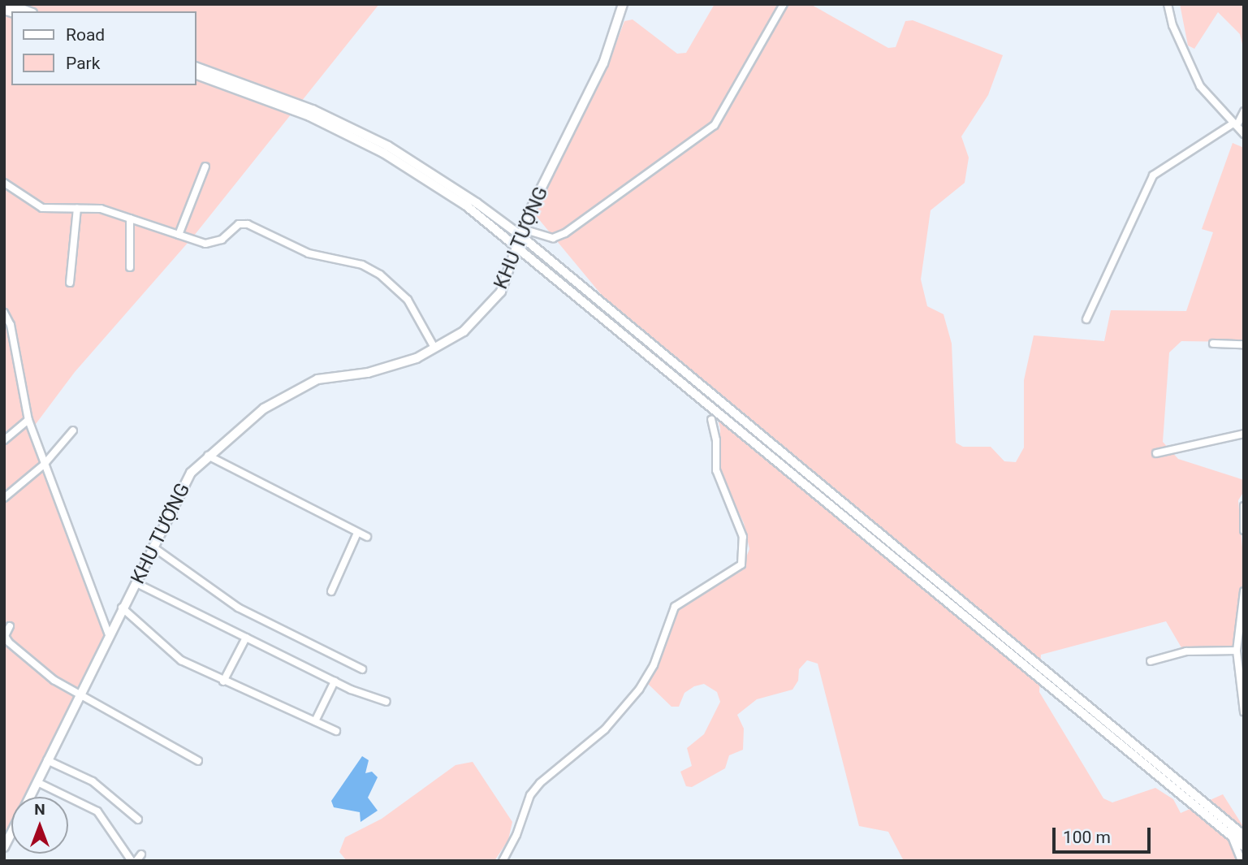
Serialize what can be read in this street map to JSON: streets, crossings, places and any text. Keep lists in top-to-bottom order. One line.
{"streets":{"main road":["KHU TƯỢNG"]},"legend":["Road","Park"],"scale_bar":"100 m","north":"top"}
